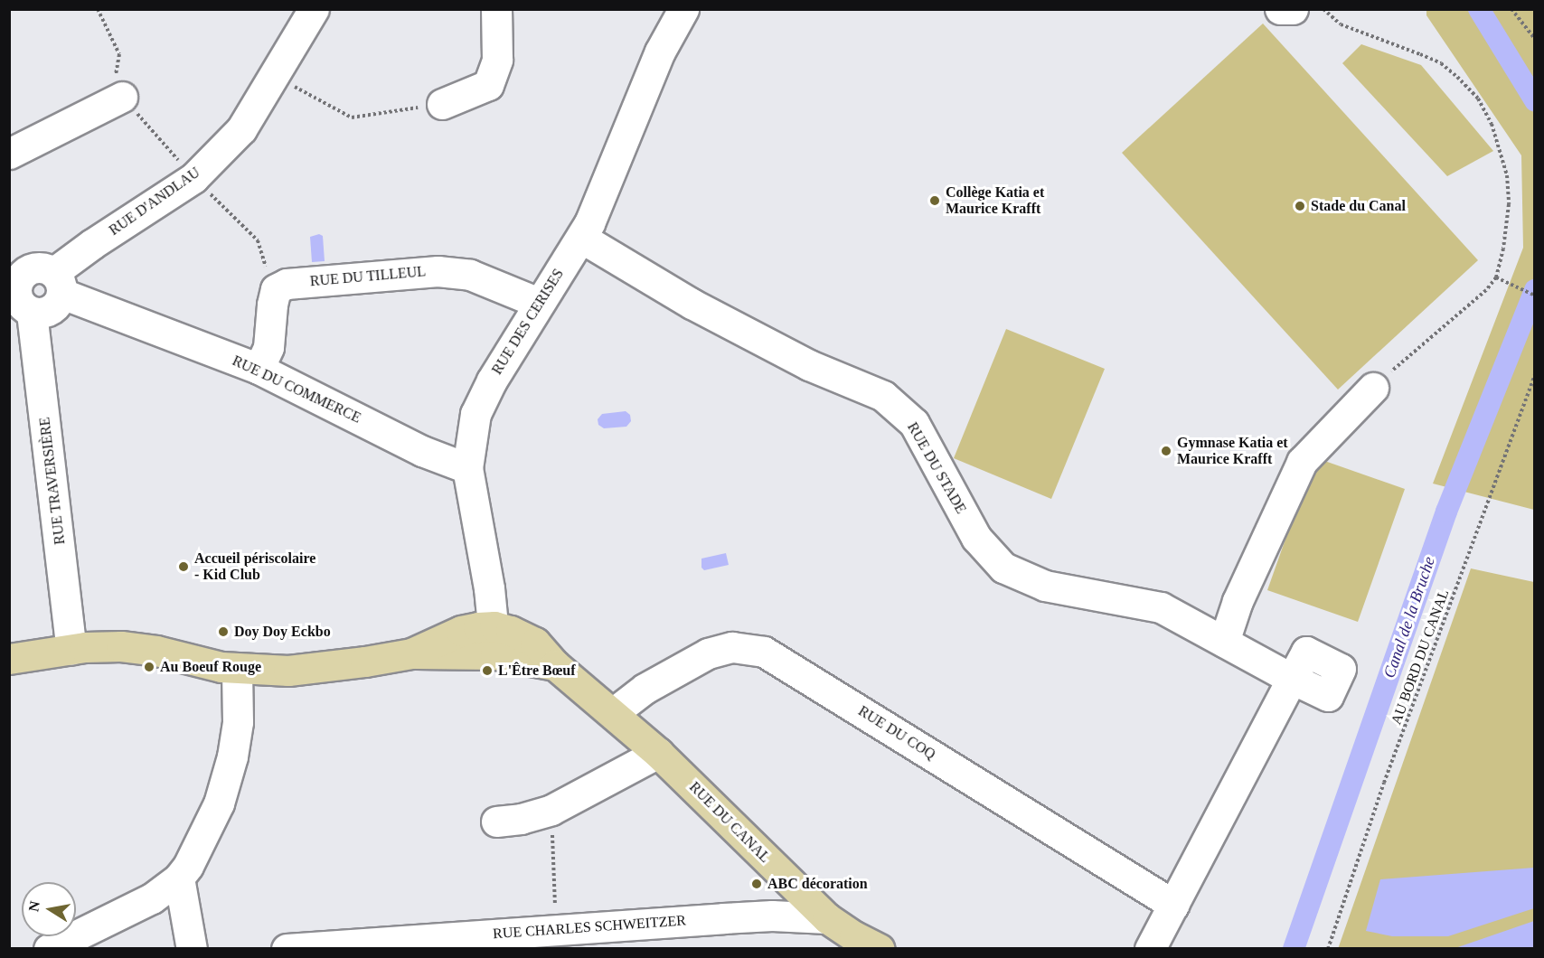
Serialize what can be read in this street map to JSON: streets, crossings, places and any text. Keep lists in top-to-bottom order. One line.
{"streets":{"main road":["RUE DU CANAL"],"street":["RUE D'ANDLAU","RUE DU TILLEUL","RUE DES CERISES","RUE DU COMMERCE","RUE DU STADE","RUE TRAVERSIÈRE","RUE DU COQ","RUE CHARLES SCHWEITZER"],"path":["AU BORD DU CANAL"]},"crossings":[["RUE D'ANDLAU","RUE DU COMMERCE"],["RUE D'ANDLAU","RUE TRAVERSIÈRE"],["RUE DU TILLEUL","RUE DES CERISES"],["RUE DES CERISES","RUE DU COMMERCE"],["RUE DES CERISES","RUE DU STADE"],["RUE DES CERISES","RUE DU CANAL"],["RUE DU COMMERCE","RUE TRAVERSIÈRE"],["RUE DU STADE","RUE DU COQ"],["RUE DU COQ","RUE DU CANAL"],["RUE DU CANAL","RUE CHARLES SCHWEITZER"]],"water":["Canal de la Bruche"],"places":["Collège Katia et Maurice Krafft","Stade du Canal","Gymnase Katia et Maurice Krafft","Accueil périscolaire - Kid Club","Doy Doy Eckbo","Au Boeuf Rouge","L'Être Bœuf","ABC décoration"],"north":"left"}
